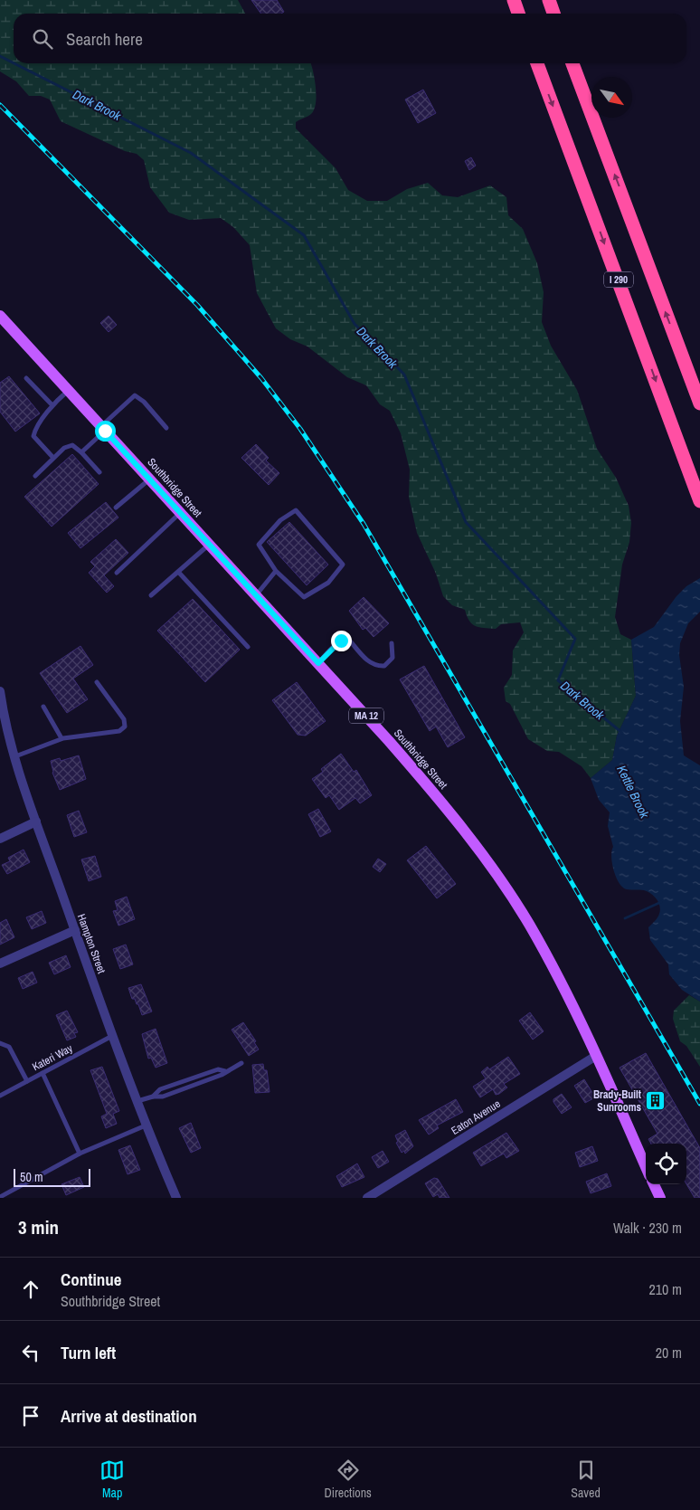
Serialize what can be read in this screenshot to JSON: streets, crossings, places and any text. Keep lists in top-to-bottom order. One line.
{"streets":{"highway":["I 290"],"main road":["Southbridge Street","MA 12"],"street":["Hampton Street","Eaton Avenue"],"lane":["Kateri Way"]},"crossings":[["Southbridge Street","Eaton Avenue"],["Hampton Street","Kateri Way"]],"water":["Dark Brook","Kettle Brook"],"places":{"building":["Brady-Built Sunrooms"]},"scale_bar":"50 m","north":"bottom right","page":{"search":"Search here","scale":"50 m","heading":["3 min","Walk · 230 m"],"list":[["Continue","Southbridge Street","210 m"],["Turn left","20 m"],"Arrive at destination"],"nav":["Map","Directions","Saved"]}}
